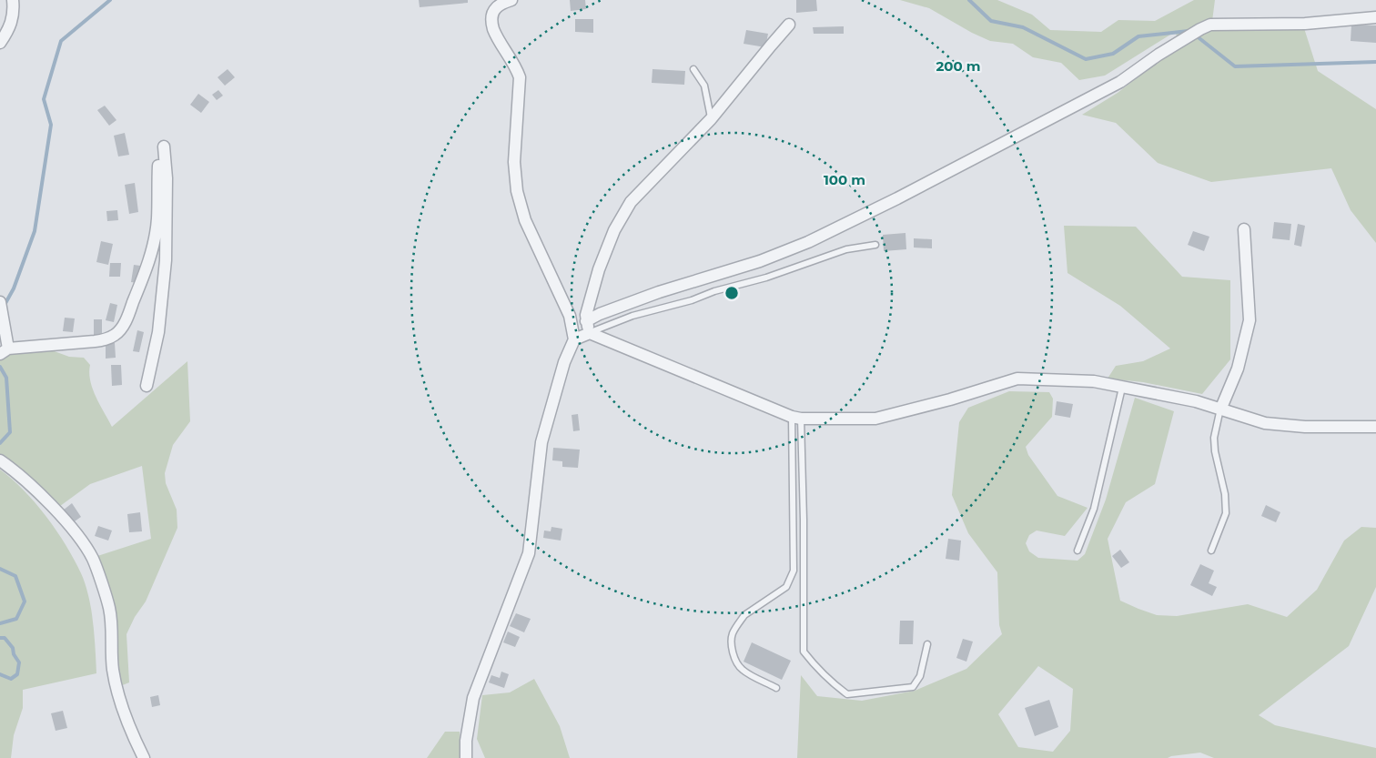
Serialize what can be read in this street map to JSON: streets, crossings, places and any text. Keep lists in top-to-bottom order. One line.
{"rings":["200 m","100 m"]}
